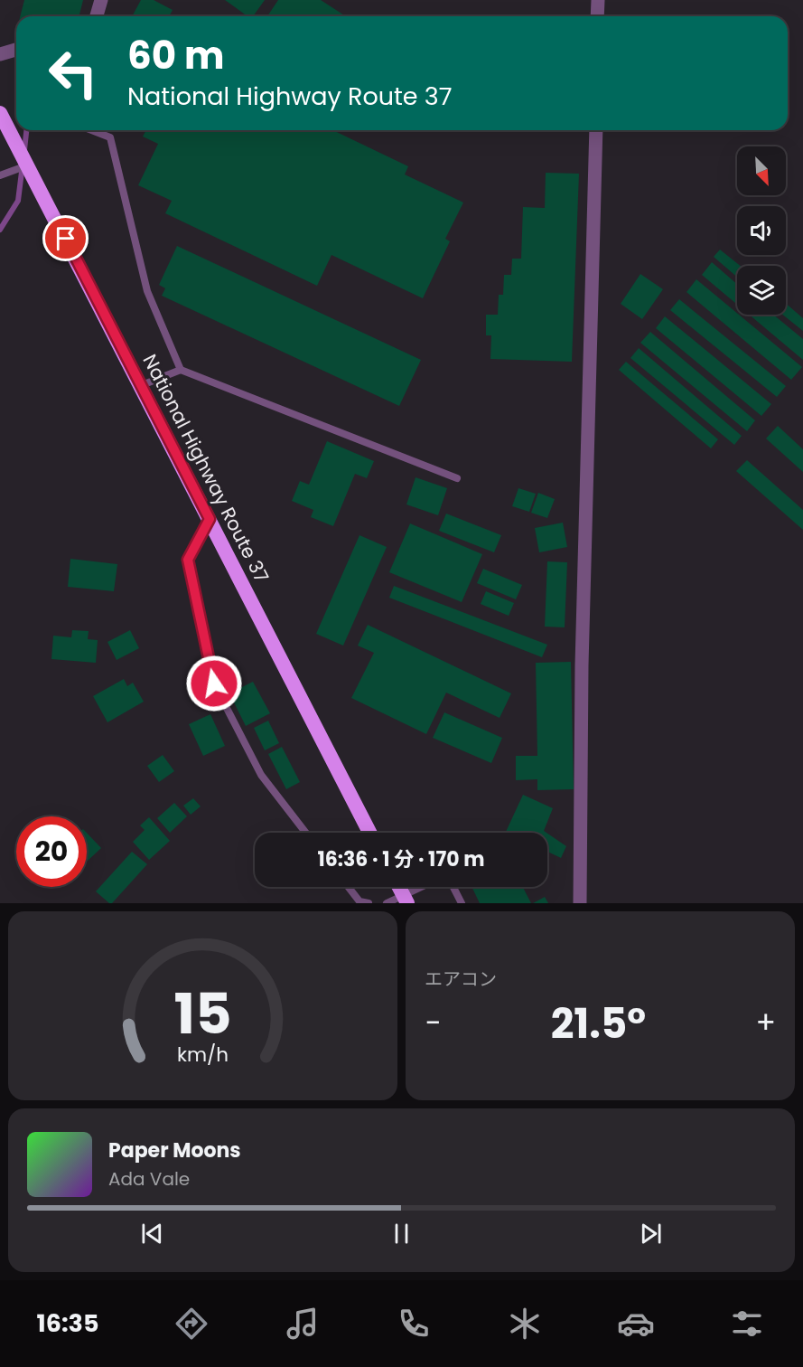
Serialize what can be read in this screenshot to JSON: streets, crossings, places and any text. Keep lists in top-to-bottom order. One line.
{"streets":{"highway":["National Highway Route 37"]},"north":"bottom right","page":{"turn":["60 m","National Highway Route 37"],"limit":"20","trip":"16:36 · 1 分 · 170 m","tile":"エアコン","heat":["−","21.5°","+"],"song":["Paper Moons","Ada Vale"],"tabs":"16:35","gauge":["15","km/h"]}}
